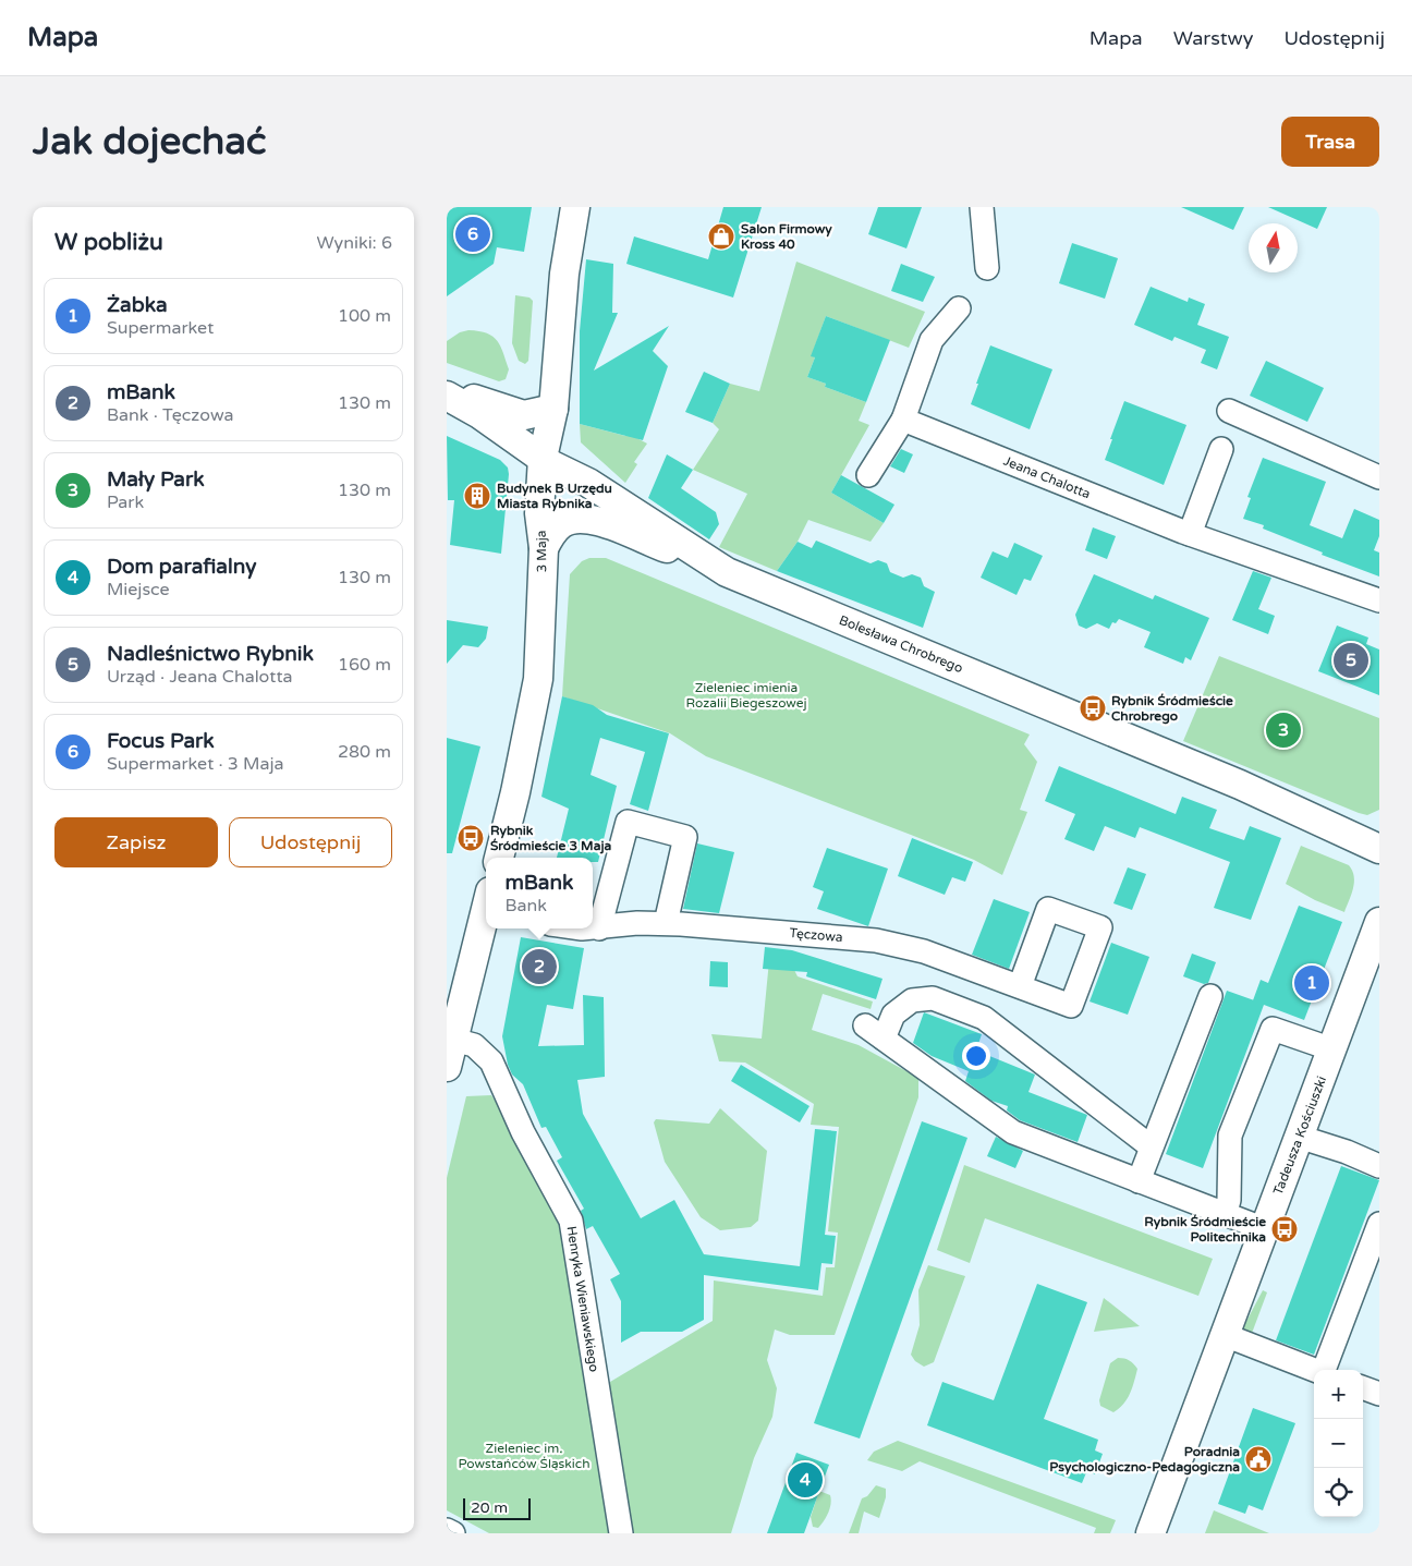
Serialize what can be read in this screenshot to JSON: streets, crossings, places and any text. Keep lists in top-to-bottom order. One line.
{"streets":{"street":["Jeana Chalotta","3 Maja","Bolesława Chrobrego","Tęczowa","Tadeusza Kościuszki","Henryka Wieniawskiego"]},"crossings":[["3 Maja","Bolesława Chrobrego"]],"parks":["Zieleniec imienia Rozalii Biegeszowej","Zieleniec im. Powstańców Śląskich"],"places":{"shop":["Salon Firmowy Kross 40"],"building":["Budynek B Urzędu Miasta Rybnika"],"bus stop":["Rybnik Śródmieście Chrobrego","Rybnik Śródmieście 3 Maja","Rybnik Śródmieście Politechnika"],"public building":["Poradnia Psychologiczno-Pedagogiczna"]},"scale_bar":"20 m","north":"top","page":{"header":"Mapa","nav":["Mapa","Warstwy","Udostępnij"],"buttons":["Trasa",["Zapisz","Udostępnij"]],"title":"Jak dojechać","heading":["W pobliżu","Wyniki: 6"],"pins":["6","5","3","2","1","4"],"list":[{"mark":"1","name":"Żabka","note":"Supermarket","value":"100 m"},{"mark":"2","name":"mBank","note":"Bank · Tęczowa","value":"130 m"},{"mark":"3","name":"Mały Park","note":"Park","value":"130 m"},{"mark":"4","name":"Dom parafialny","note":"Miejsce","value":"130 m"},{"mark":"5","name":"Nadleśnictwo Rybnik","note":"Urząd · Jeana Chalotta","value":"160 m"},{"mark":"6","name":"Focus Park","note":"Supermarket · 3 Maja","value":"280 m"}],"popup":["mBank","Bank"],"map_buttons":["+","−"],"scale":"20 m"}}
